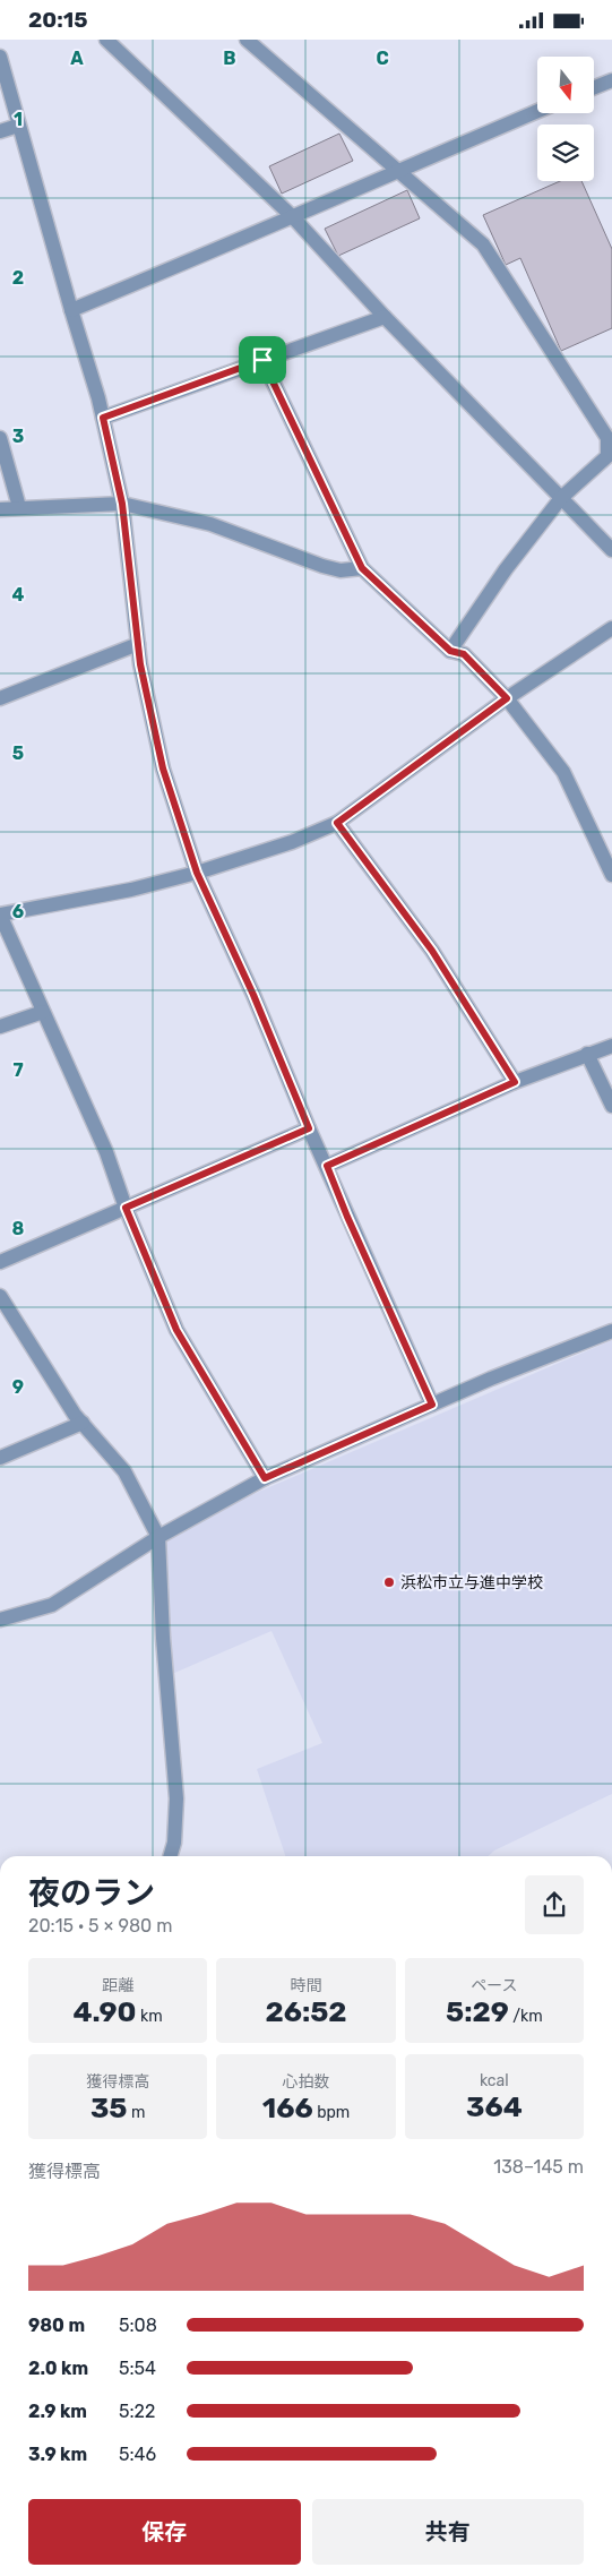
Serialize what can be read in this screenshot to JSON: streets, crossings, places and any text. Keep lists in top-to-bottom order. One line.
{"places":["浜松市立与進中学校"],"north":"bottom","page":{"status":"20:15","heading":["夜のラン","20:15 · 5 × 980 m"],"stats":[["距離","4.90 km"],["時間","26:52"],["ペース","5:29 /km"],["獲得標高","35 m"],["心拍数","166 bpm"],["kcal","364"]],"chart":["獲得標高","138–145 m"],"list":[{"name":"980 m","note":"5:08"},{"name":"2.0 km","note":"5:54"},{"name":"2.9 km","note":"5:22"},{"name":"3.9 km","note":"5:46"}],"buttons":["保存","共有"]},"grid":{"columns":["A","B","C"],"rows":["1","2","3","4","5","6","7","8","9"]}}
